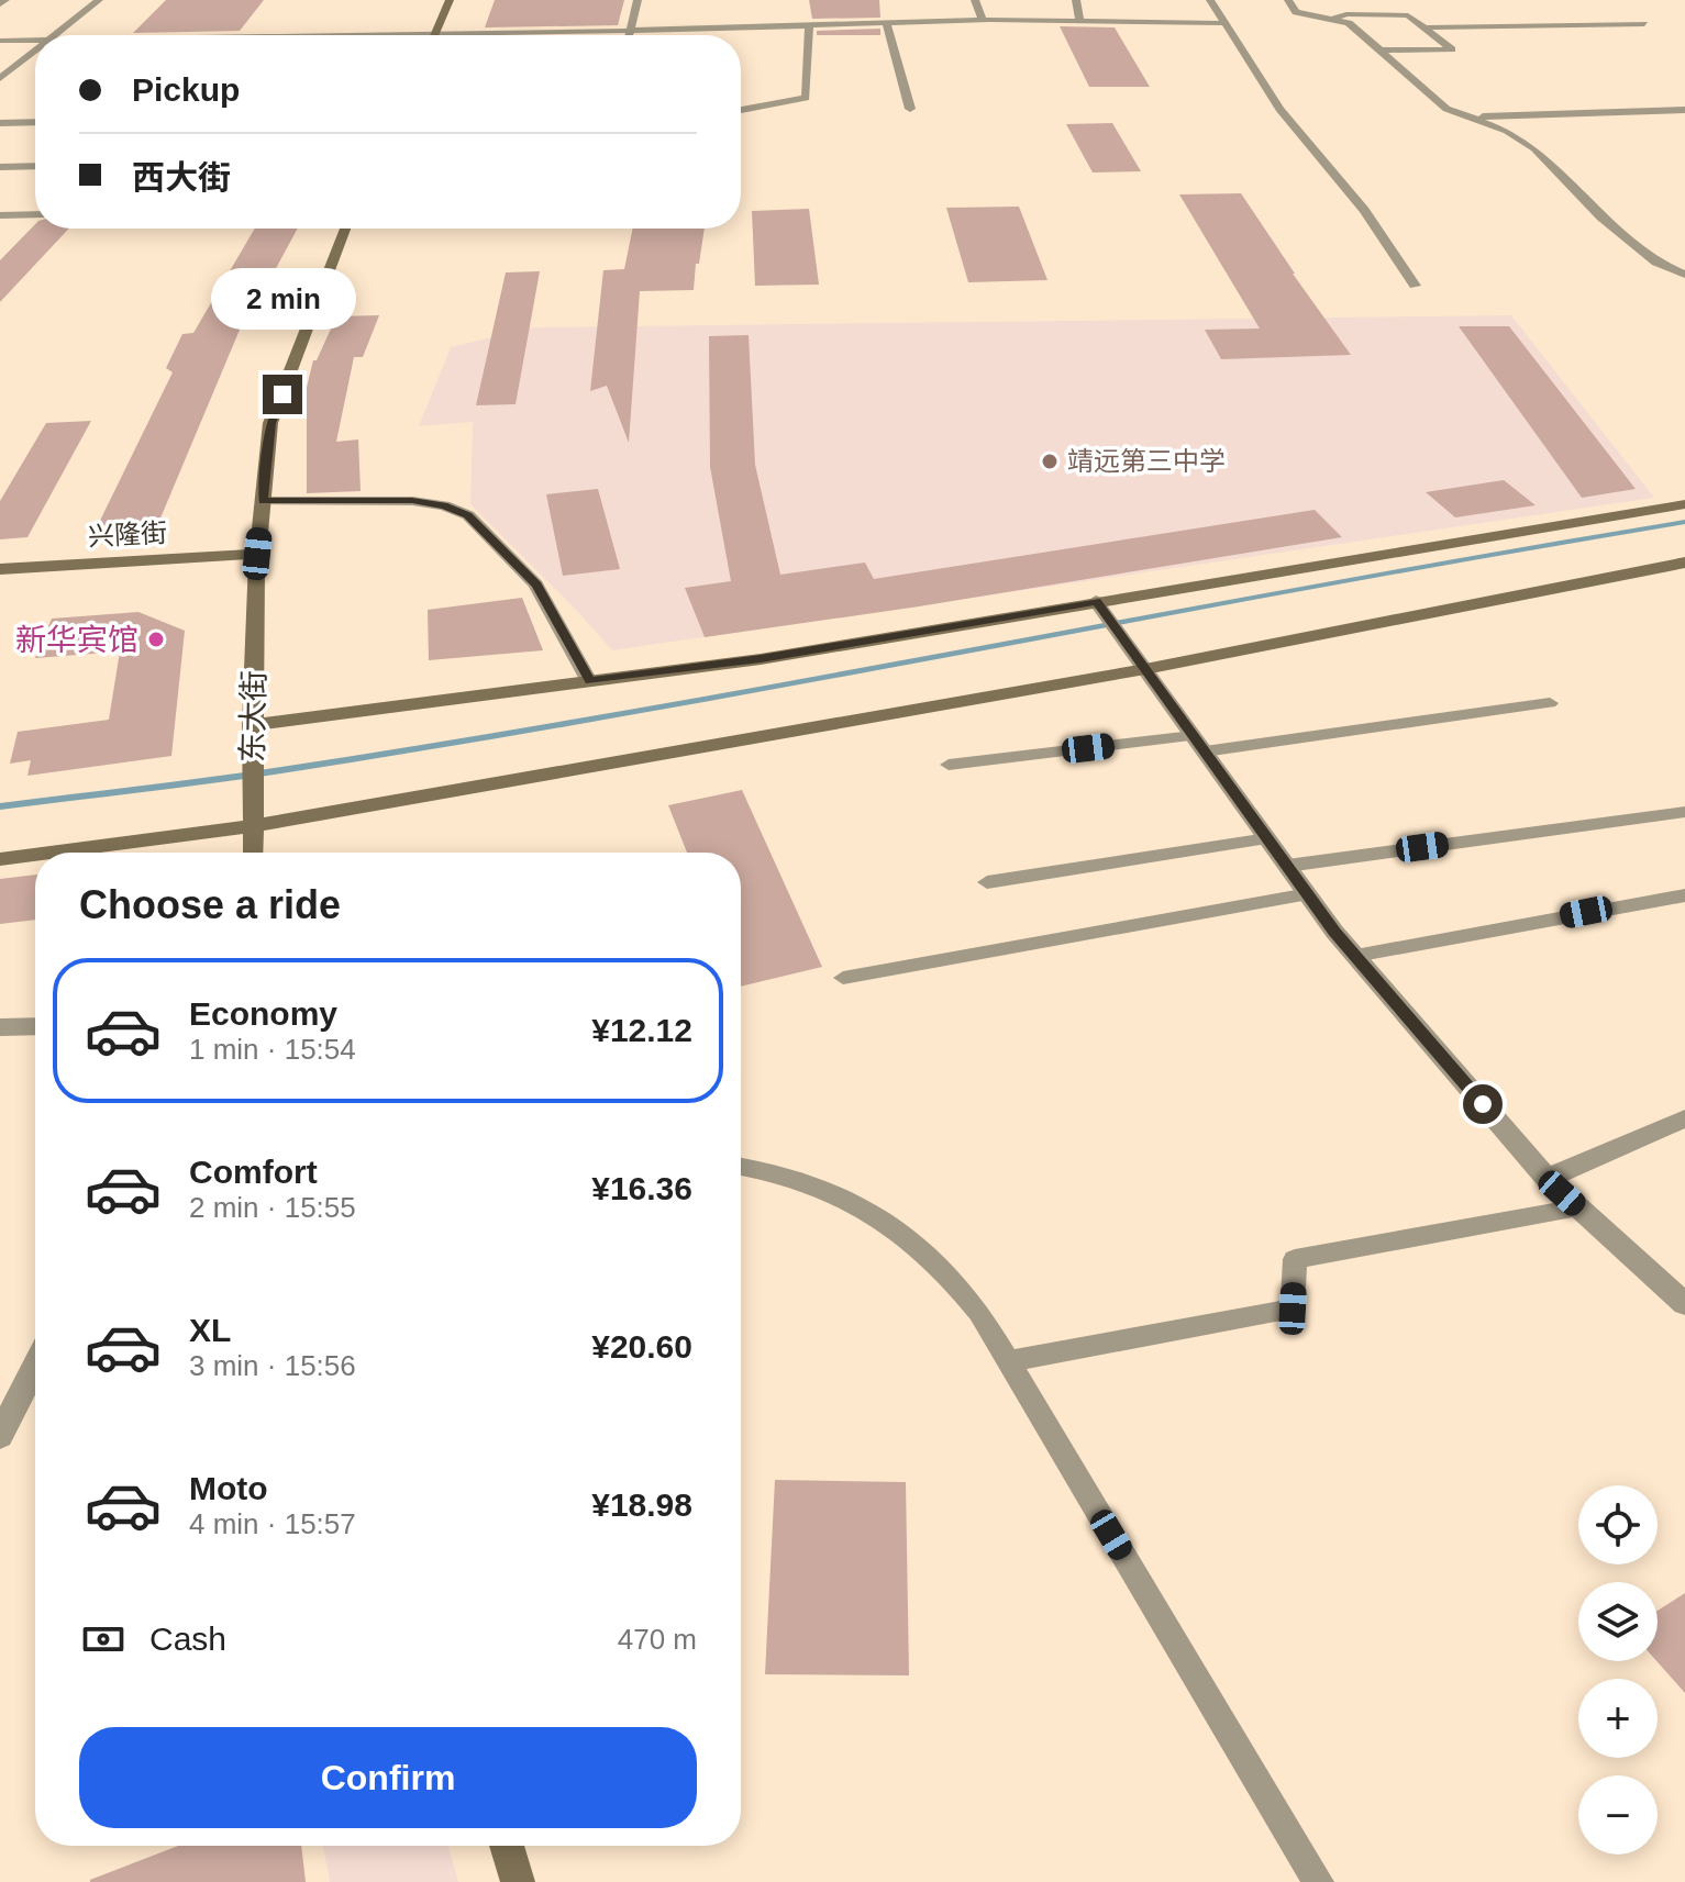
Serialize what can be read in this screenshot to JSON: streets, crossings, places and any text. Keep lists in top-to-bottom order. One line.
{"streets":{"main road":["兴隆街","东大街"]},"crossings":[["兴隆街","东大街"]],"places":["靖远第三中学","新华宾馆"],"page":{"banner":["Pickup","西大街"],"bubble":"2 min","heading":"Choose a ride","list":[{"name":"Economy","note":"1 min · 15:54","value":"¥12.12"},{"name":"Comfort","note":"2 min · 15:55","value":"¥16.36"},{"name":"XL","note":"3 min · 15:56","value":"¥20.60"},{"name":"Moto","note":"4 min · 15:57","value":"¥18.98"}],"map_buttons":["+","−"],"pay":["Cash","470 m"],"buttons":"Confirm"}}
